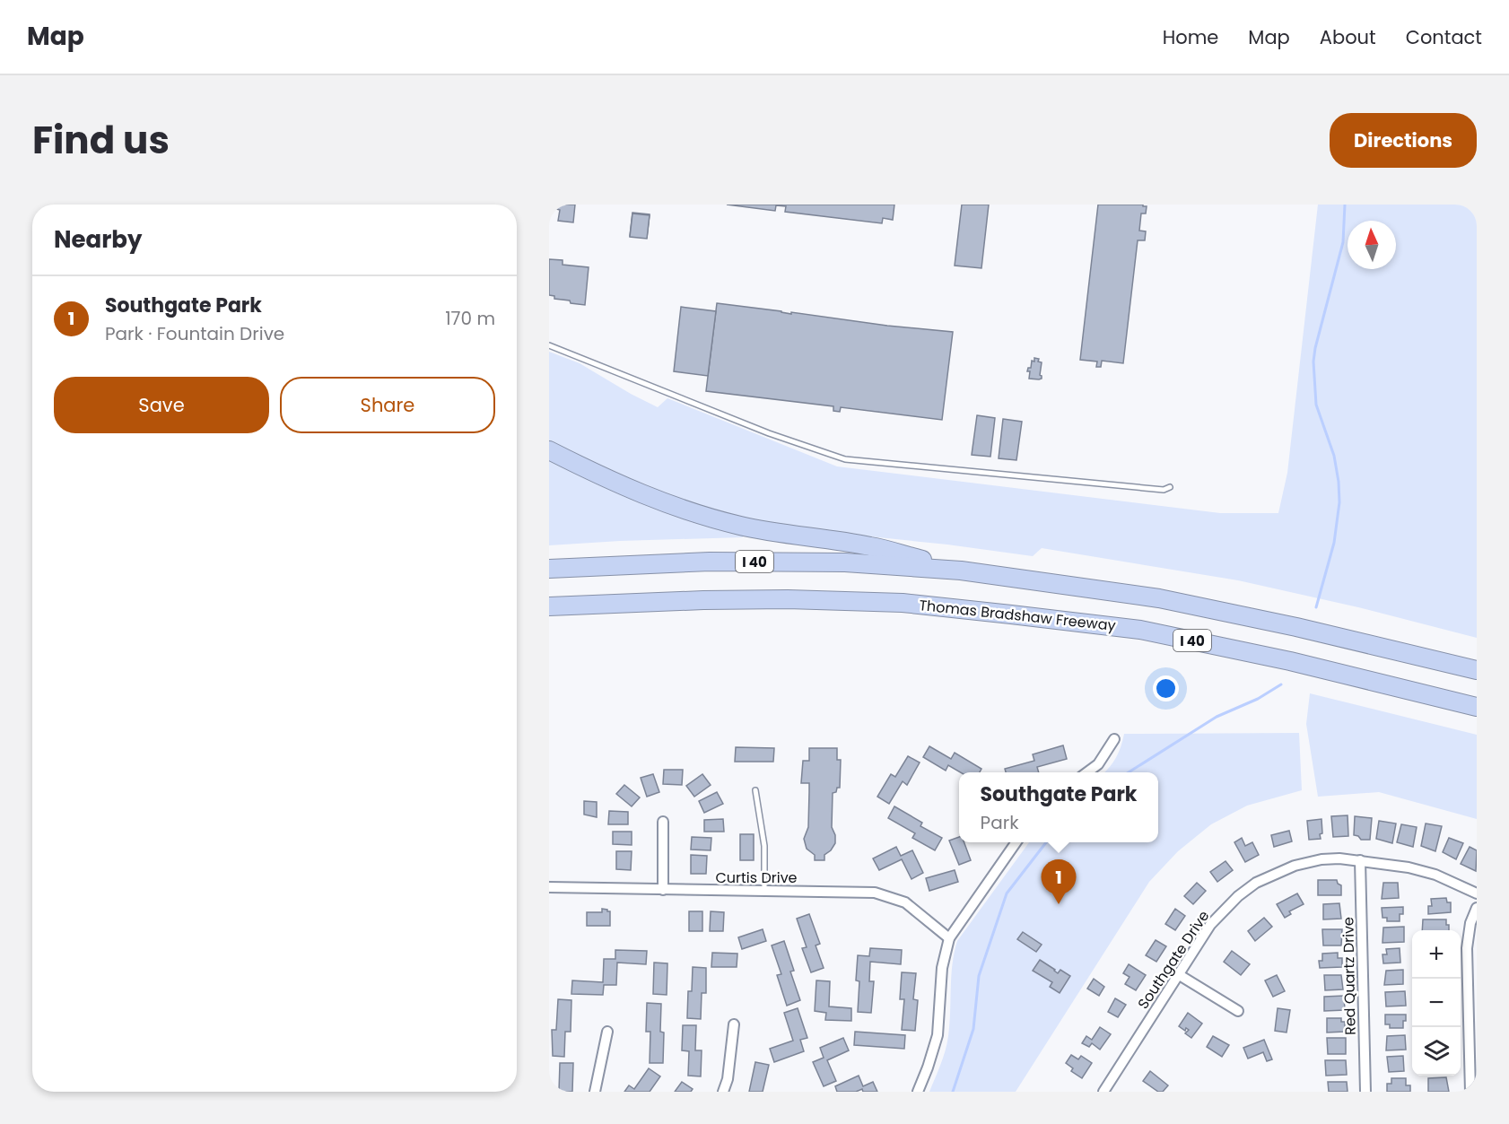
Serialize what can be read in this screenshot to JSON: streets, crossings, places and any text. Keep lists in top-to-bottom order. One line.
{"streets":{"highway":["I 40","Thomas Bradshaw Freeway"],"street":["Curtis Drive","Southgate Drive","Red Quartz Drive"]},"crossings":[["Southgate Drive","Red Quartz Drive"]],"north":"top","page":{"header":"Map","nav":["Home","Map","About","Contact"],"title":"Find us","buttons":["Directions",["Save","Share"]],"heading":"Nearby","list":[{"mark":"1","name":"Southgate Park","note":"Park · Fountain Drive","value":"170 m"}],"popup":["Southgate Park","Park"],"pins":"1","map_buttons":["+","−"]}}
